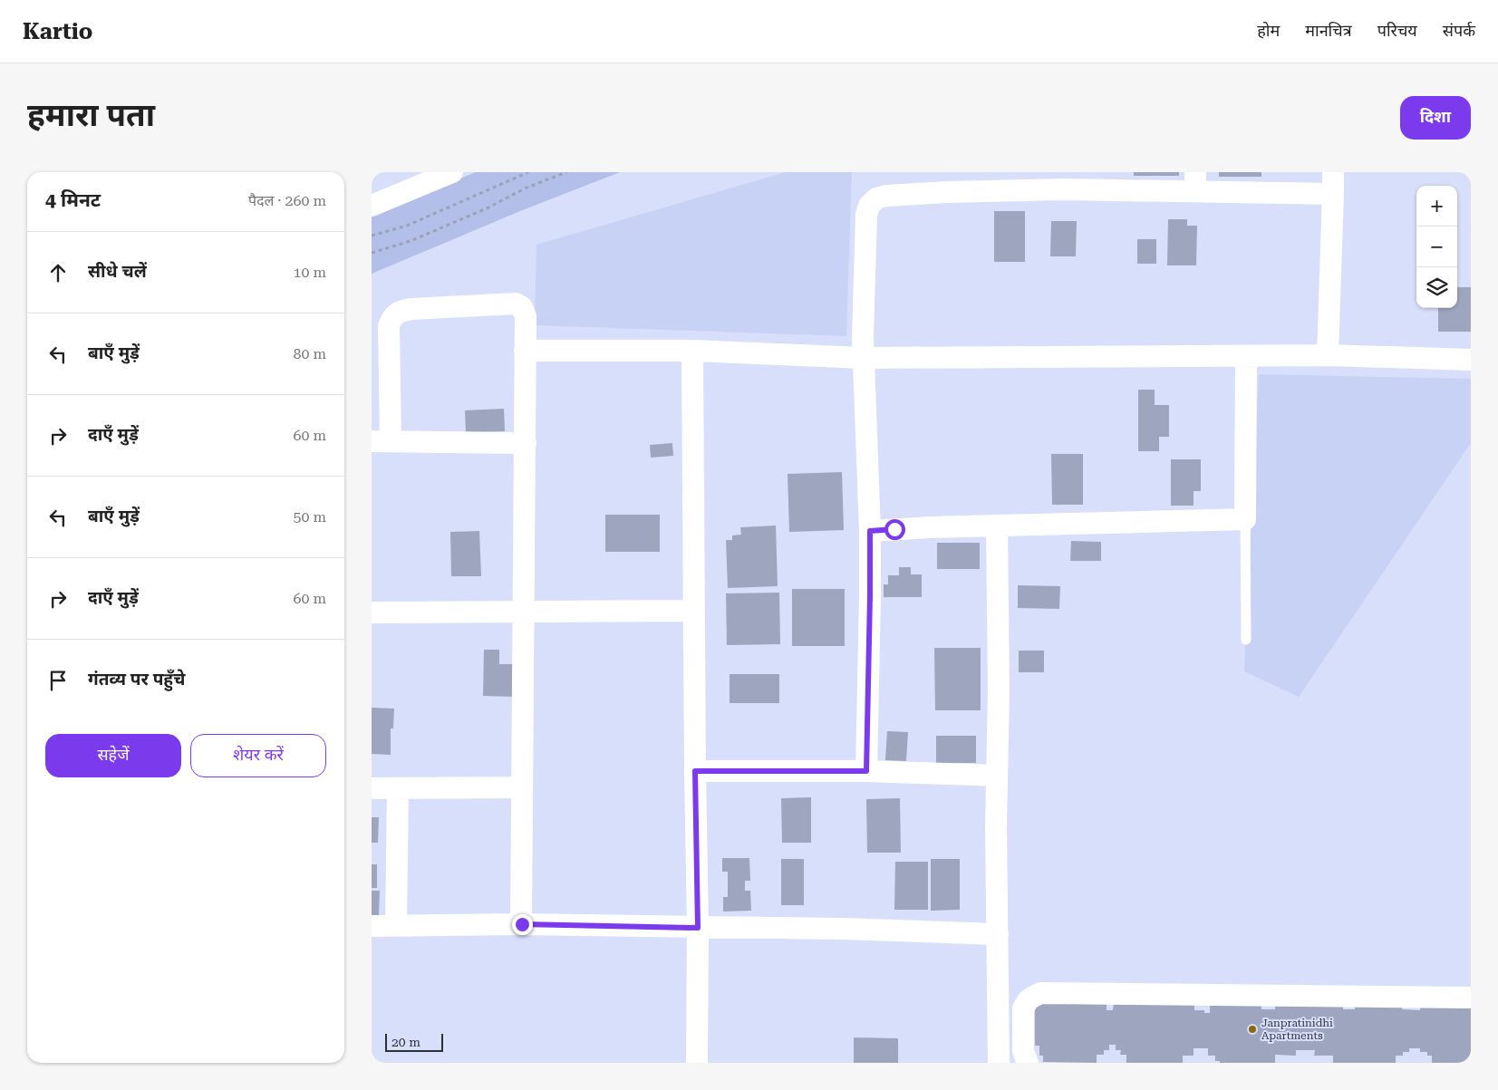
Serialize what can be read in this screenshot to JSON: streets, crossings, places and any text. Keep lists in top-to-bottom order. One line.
{"places":["Janpratinidhi Apartments"],"scale_bar":"20 m","page":{"header":"Kartio","nav":["होम","मानचित्र","परिचय","संपर्क"],"buttons":["दिशा",["सहेजें","शेयर करें"]],"title":"हमारा पता","heading":["4 मिनट","पैदल · 260 m"],"map_buttons":["+","−"],"list":[["सीधे चलें","10 m"],["बाएँ मुड़ें","80 m"],["दाएँ मुड़ें","60 m"],["बाएँ मुड़ें","50 m"],["दाएँ मुड़ें","60 m"],"गंतव्य पर पहुँचे"],"scale":"20 m"}}
